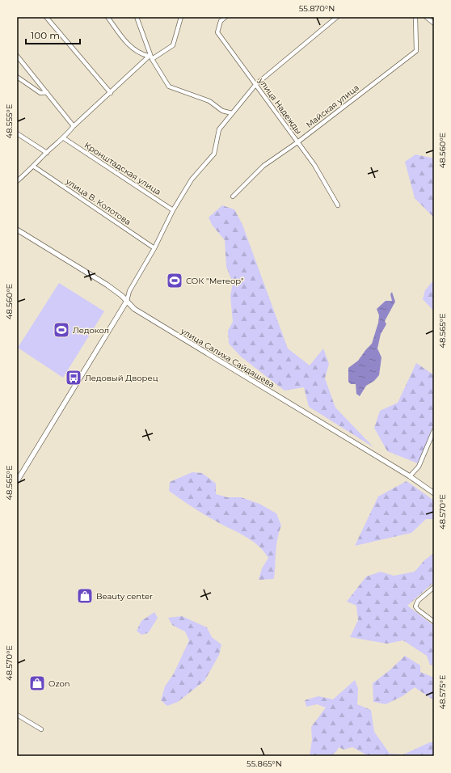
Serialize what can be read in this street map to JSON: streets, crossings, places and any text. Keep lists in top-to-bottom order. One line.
{"streets":{"street":["улица Надежды","Майская улица","Кронштадская улица","улица В. Колотова","улица Салиха Сайдашева"]},"crossings":[["улица Надежды","Майская улица"]],"places":{"sports":["СОК \"Метеор\"","Ледокол"],"bus stop":["Ледовый Дворец"],"shop":["Beauty center","Ozon"]},"scale_bar":"100 m","coordinates":["55.870°N","48.555°E","48.560°E","48.565°E","48.570°E","48.575°E","55.865°N"]}
